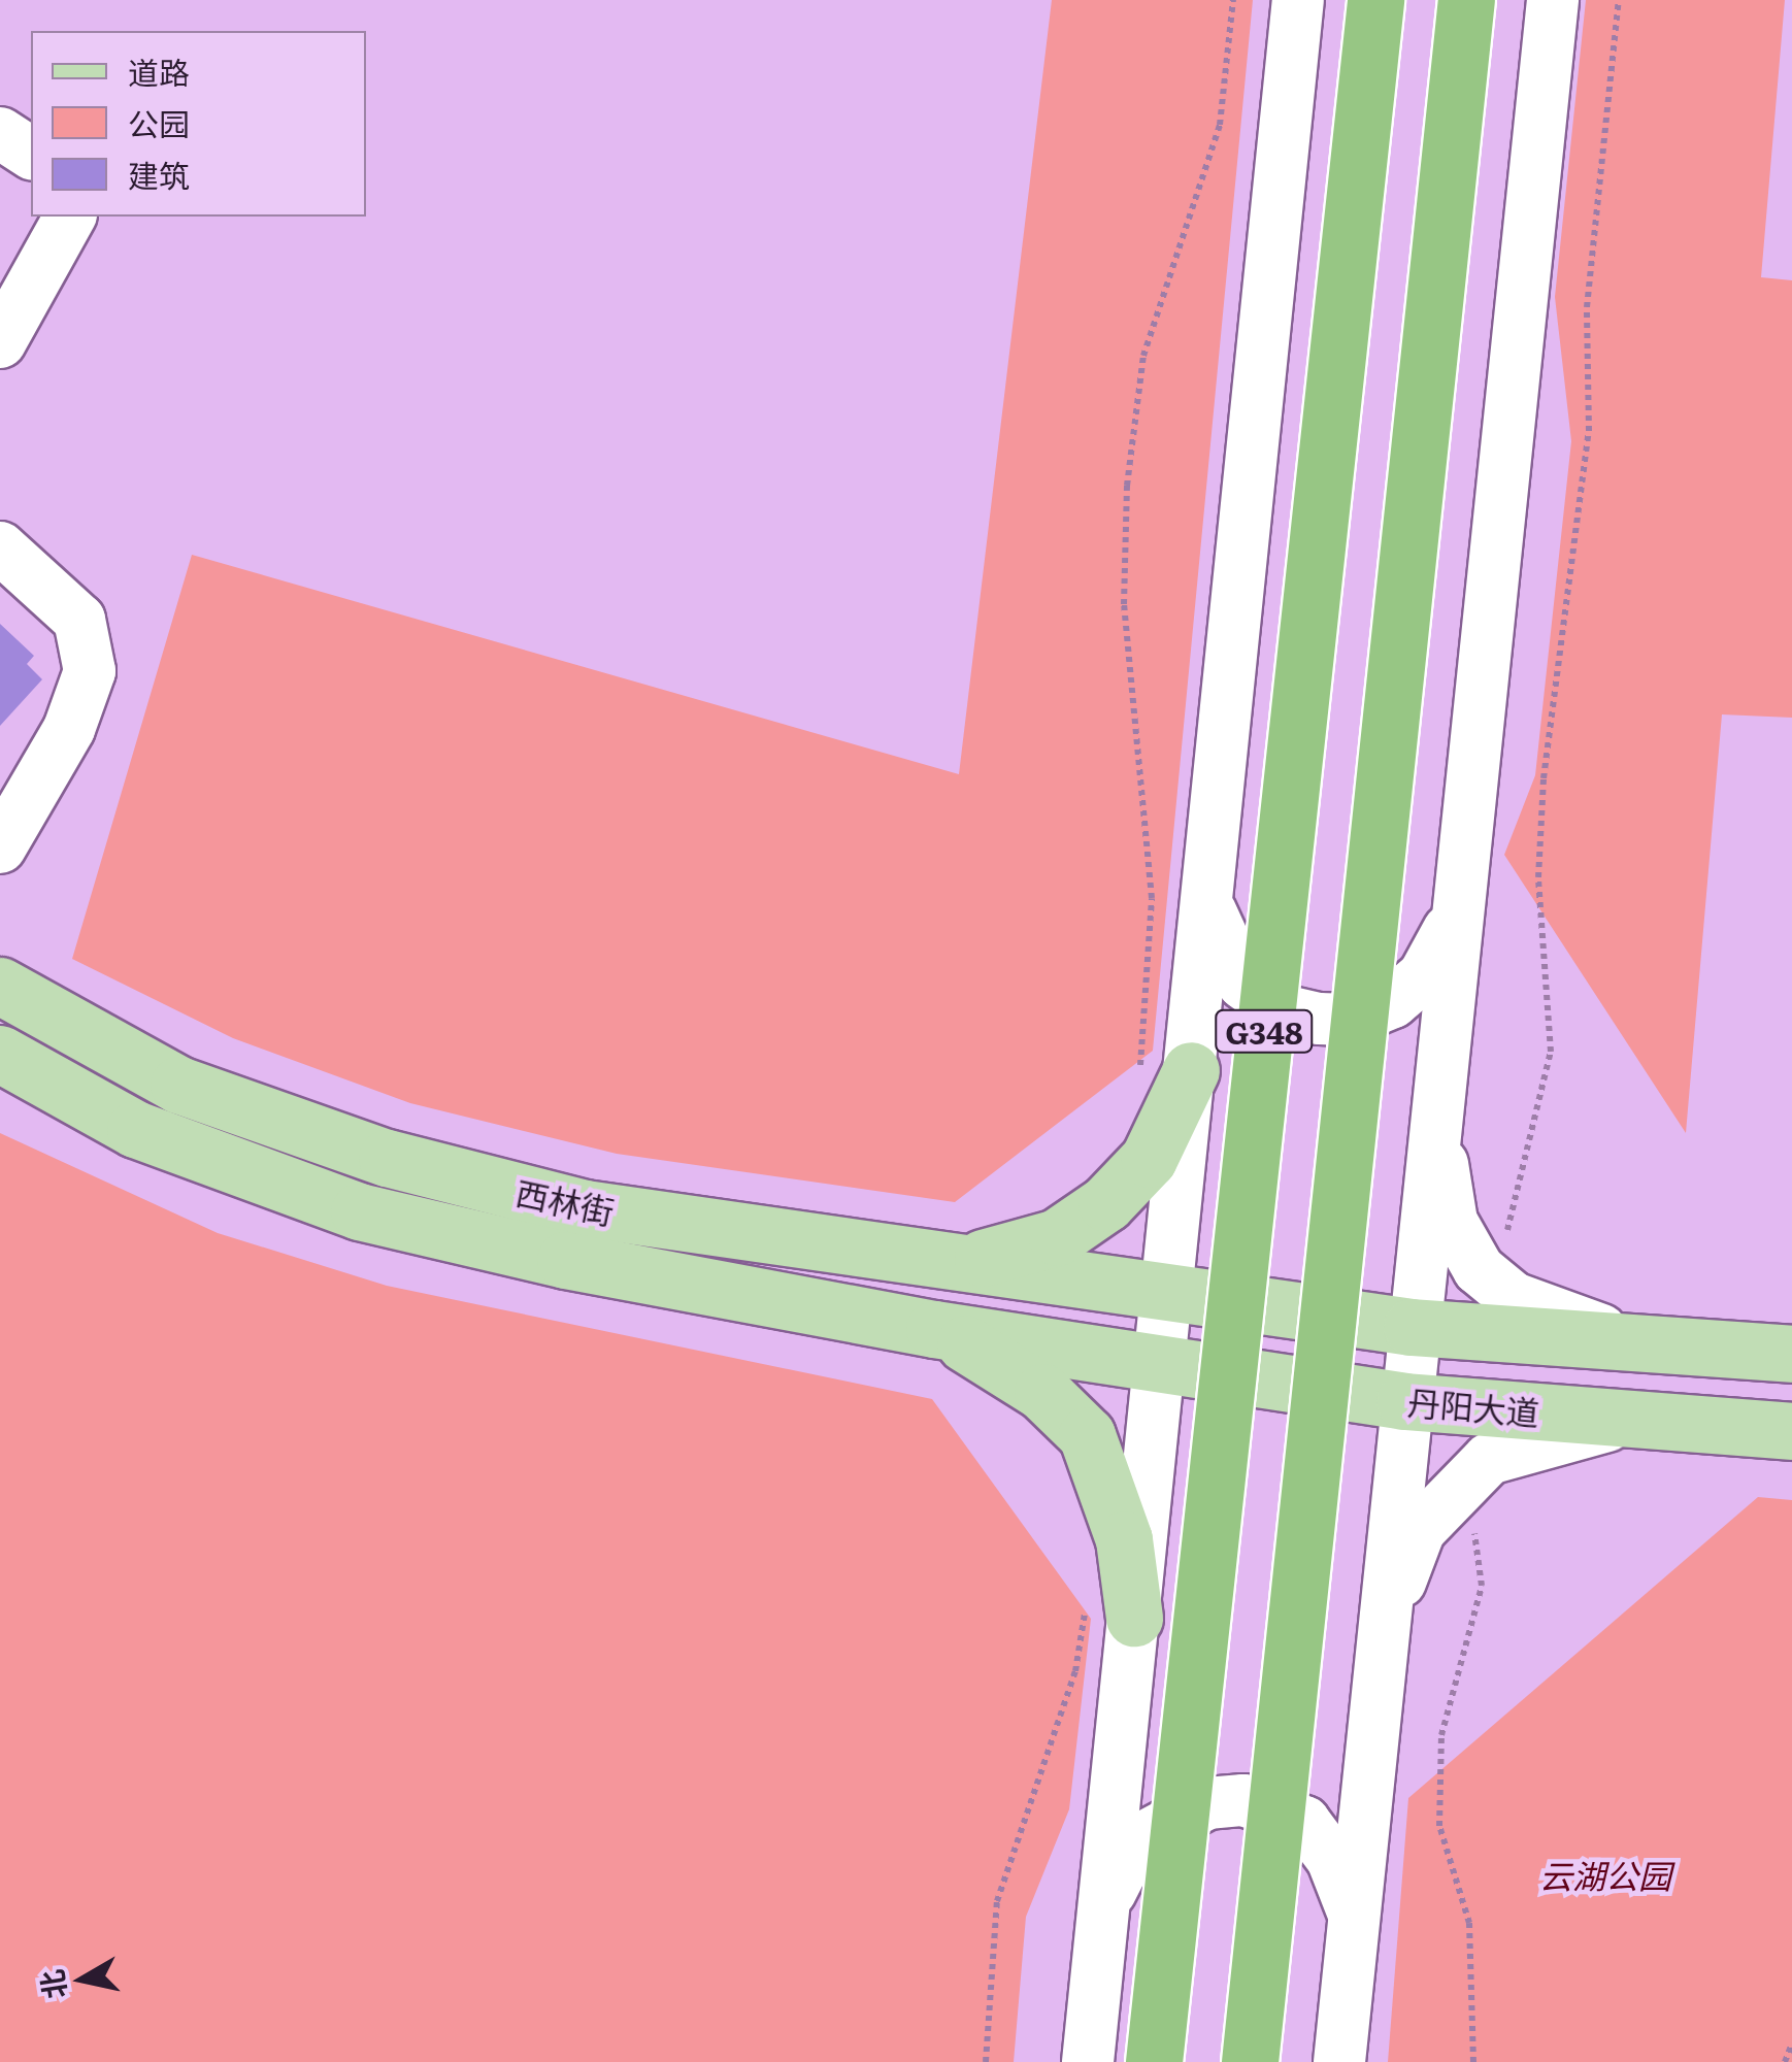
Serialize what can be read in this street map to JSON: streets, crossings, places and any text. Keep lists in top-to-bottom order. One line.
{"streets":{"highway":["G348"],"main road":["西林街","丹阳大道"]},"crossings":[["西林街","丹阳大道"]],"parks":["云湖公园"],"legend":["道路","公园","建筑"],"north":"left"}
